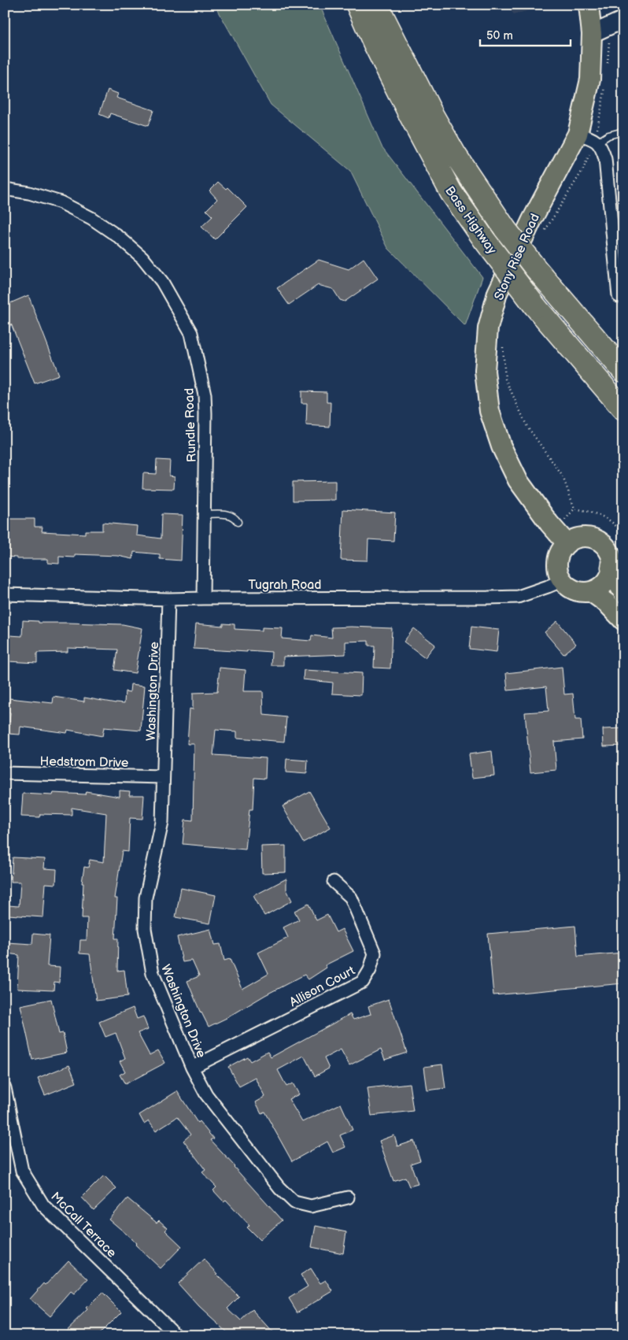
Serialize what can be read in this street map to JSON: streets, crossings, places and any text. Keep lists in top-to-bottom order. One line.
{"streets":{"highway":["Bass Highway"],"main road":["Stony Rise Road"],"street":["Rundle Road","Tugrah Road","Washington Drive","Hedstrom Drive","Allison Court","McCall Terrace"]},"crossings":[["Stony Rise Road","Tugrah Road"],["Rundle Road","Tugrah Road"],["Tugrah Road","Washington Drive"],["Washington Drive","Hedstrom Drive"],["Washington Drive","Allison Court"]],"scale_bar":"50 m"}
